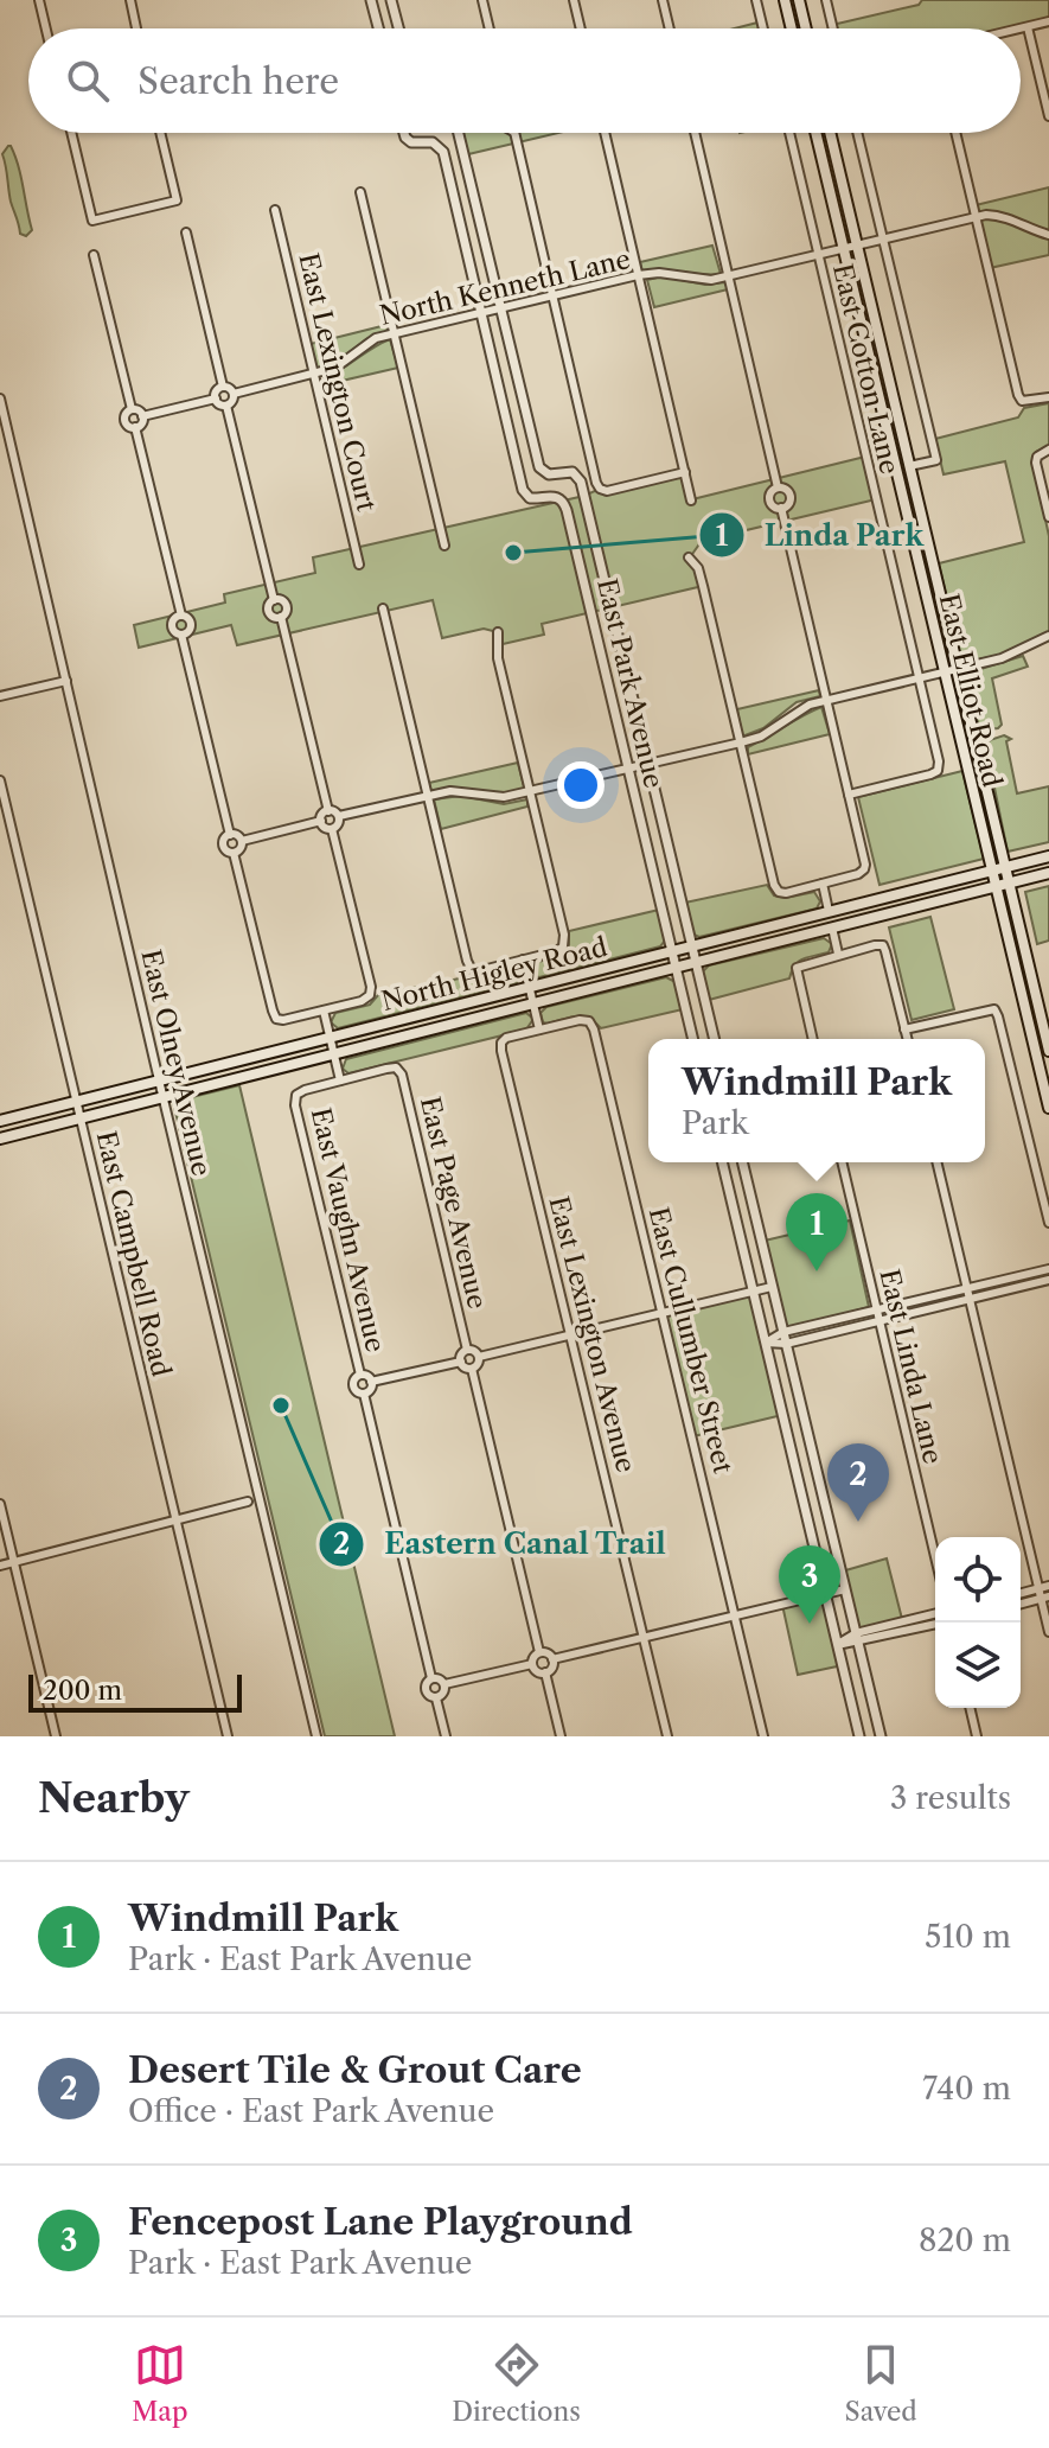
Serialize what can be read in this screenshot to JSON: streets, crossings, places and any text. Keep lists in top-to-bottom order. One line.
{"streets":{"main road":["East Elliot Road","North Higley Road"],"street":["North Kenneth Lane","East Cotton Lane","East Lexington Court","East Park Avenue","East Olney Avenue","East Page Avenue","East Vaughn Avenue","East Campbell Road","East Lexington Avenue","East Cullumber Street","East Linda Lane"]},"crossings":[["North Kenneth Lane","East Cotton Lane"],["North Kenneth Lane","East Lexington Court"],["North Kenneth Lane","East Park Avenue"],["North Kenneth Lane","East Elliot Road"],["East Park Avenue","North Higley Road"],["East Elliot Road","North Higley Road"],["North Higley Road","East Olney Avenue"],["North Higley Road","East Campbell Road"],["East Page Avenue","East Vaughn Avenue"],["East Lexington Avenue","East Cullumber Street"]],"places":["Linda Park","Eastern Canal Trail"],"scale_bar":"200 m","page":{"search":"Search here","popup":["Windmill Park","Park"],"pins":["1","2","3"],"scale":"200 m","heading":["Nearby","3 results"],"list":[{"mark":"1","name":"Windmill Park","note":"Park · East Park Avenue","value":"510 m"},{"mark":"2","name":"Desert Tile & Grout Care","note":"Office · East Park Avenue","value":"740 m"},{"mark":"3","name":"Fencepost Lane Playground","note":"Park · East Park Avenue","value":"820 m"}],"nav":["Map","Directions","Saved"]}}
